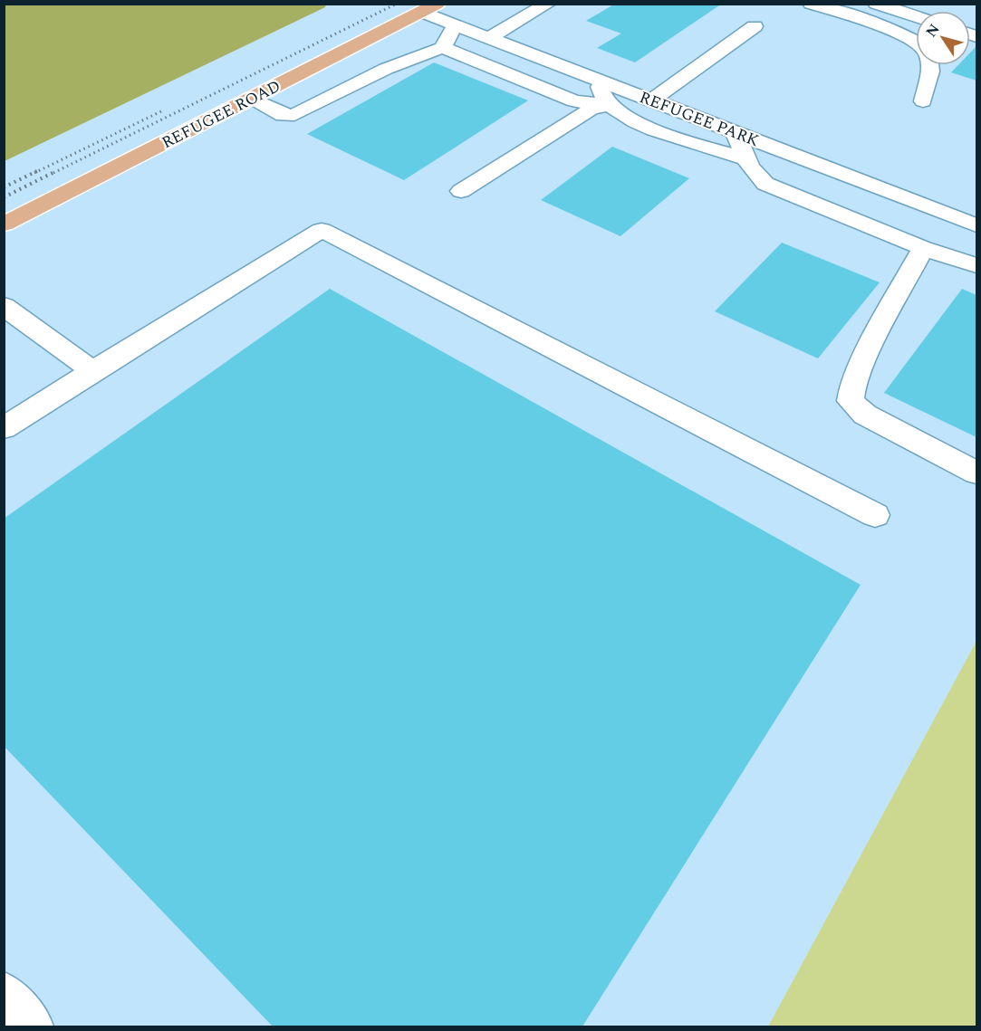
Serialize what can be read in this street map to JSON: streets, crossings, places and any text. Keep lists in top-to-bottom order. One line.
{"streets":{"main road":["REFUGEE ROAD"],"street":["REFUGEE PARK"]},"crossings":[["REFUGEE ROAD","REFUGEE PARK"]],"north":"top left"}
